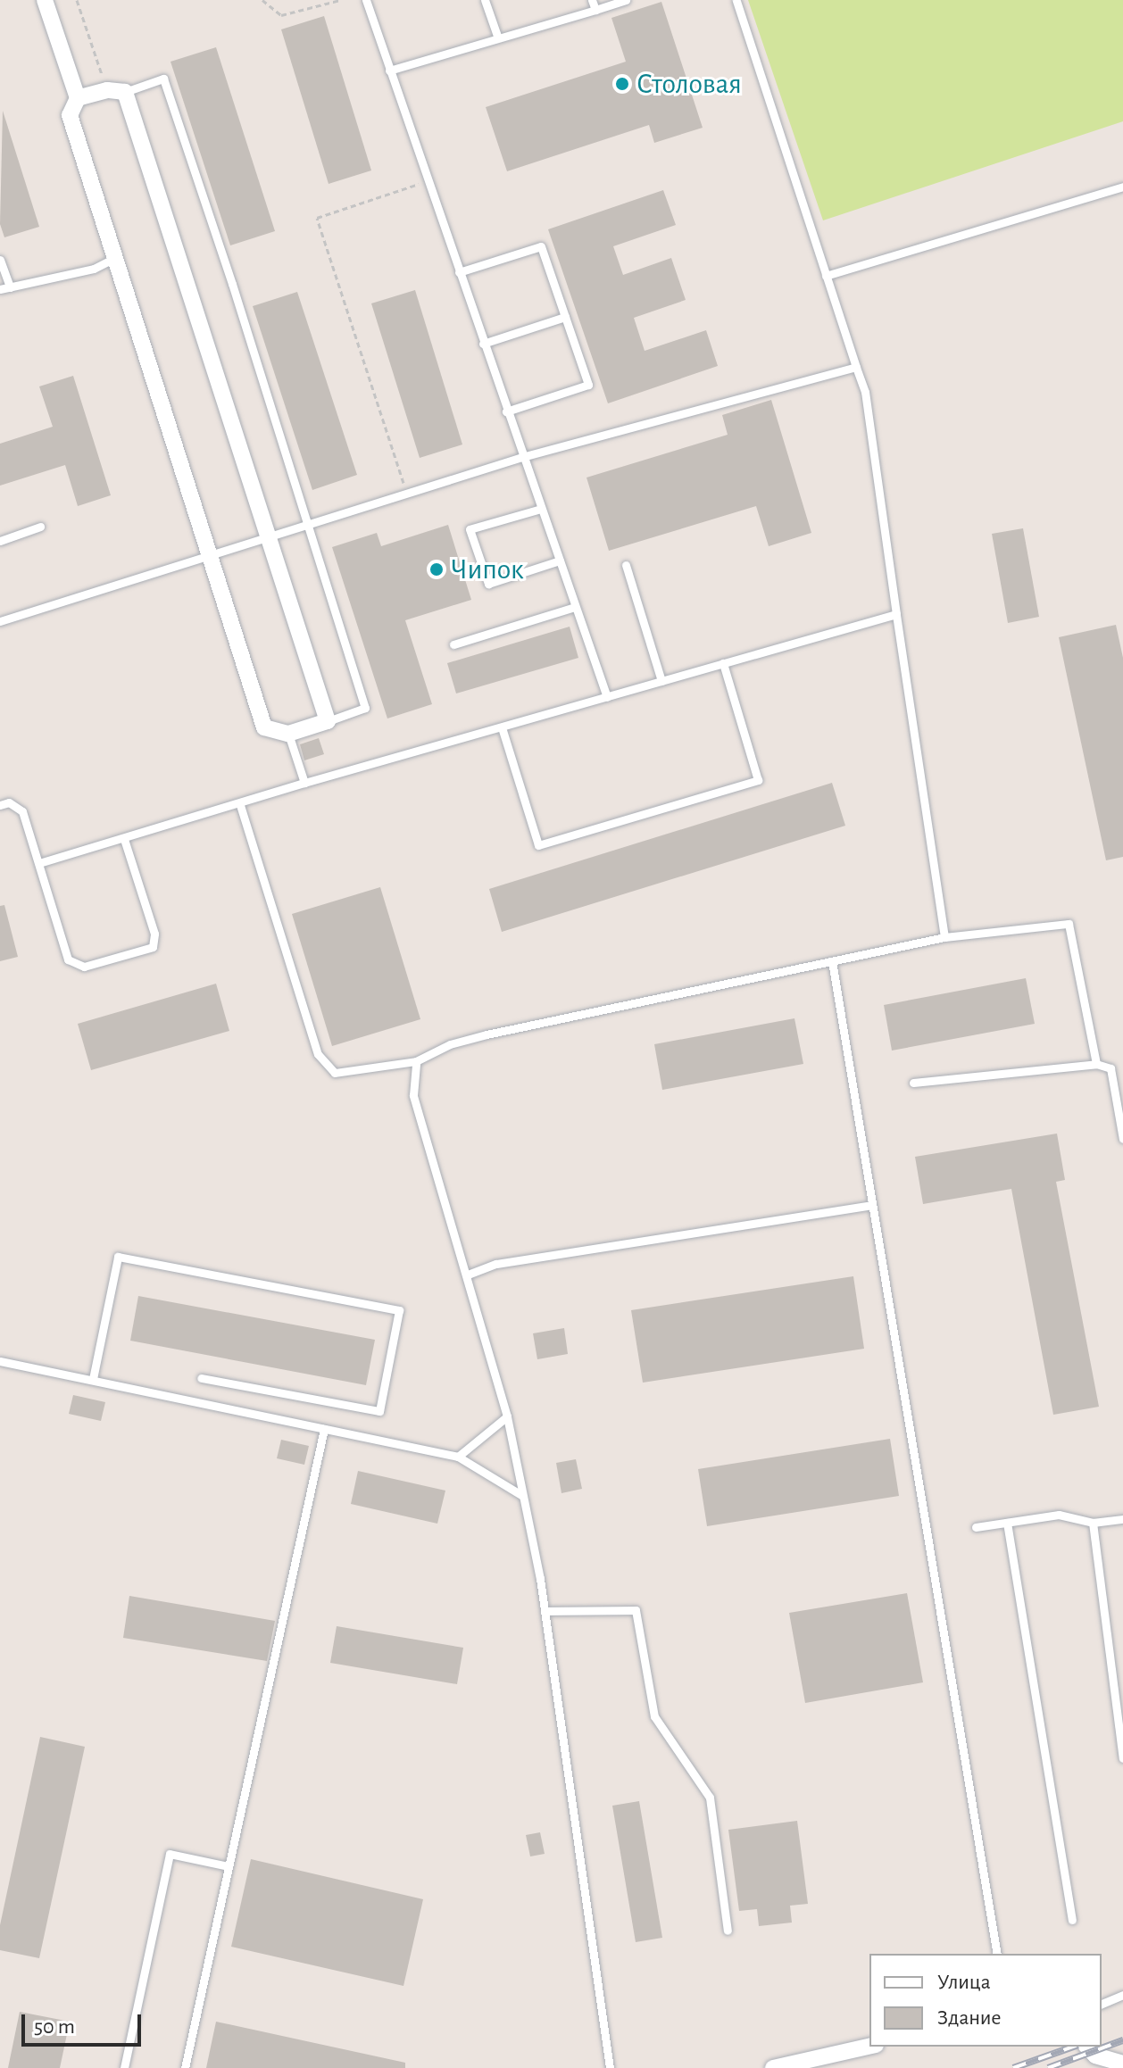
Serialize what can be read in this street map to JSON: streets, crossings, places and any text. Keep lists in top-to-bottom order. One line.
{"places":["Столовая","Чипок"],"legend":["Улица","Здание"],"scale_bar":"50 m"}
